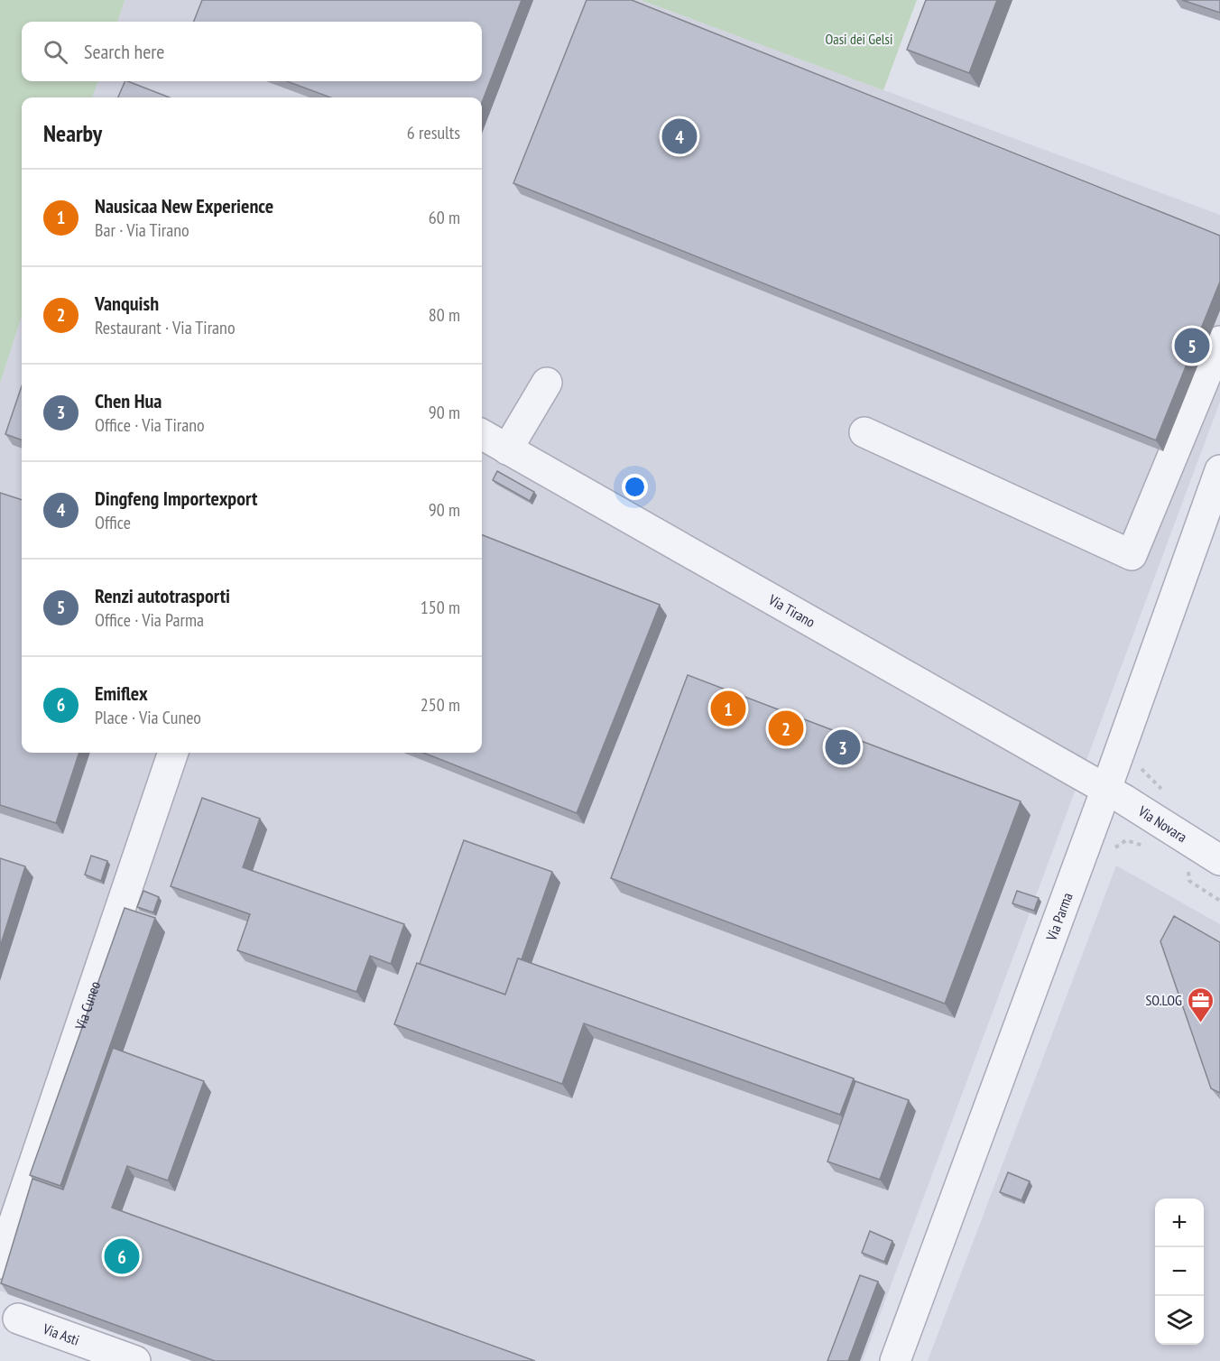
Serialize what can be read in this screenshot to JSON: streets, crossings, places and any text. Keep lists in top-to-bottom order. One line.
{"streets":{"street":["Via Tirano","Via Novara","Via Parma","Via Cuneo","Via Asti"]},"crossings":[["Via Tirano","Via Novara"],["Via Tirano","Via Parma"],["Via Novara","Via Parma"]],"parks":["Oasi dei Gelsi"],"places":{"office":["SO.LOG"]},"page":{"search":"Search here","heading":["Nearby","6 results"],"pins":["4","5","1","2","3","6"],"list":[{"mark":"1","name":"Nausicaa New Experience","note":"Bar · Via Tirano","value":"60 m"},{"mark":"2","name":"Vanquish","note":"Restaurant · Via Tirano","value":"80 m"},{"mark":"3","name":"Chen Hua","note":"Office · Via Tirano","value":"90 m"},{"mark":"4","name":"Dingfeng Importexport","note":"Office","value":"90 m"},{"mark":"5","name":"Renzi autotrasporti","note":"Office · Via Parma","value":"150 m"},{"mark":"6","name":"Emiflex","note":"Place · Via Cuneo","value":"250 m"}],"map_buttons":["+","−"]}}
